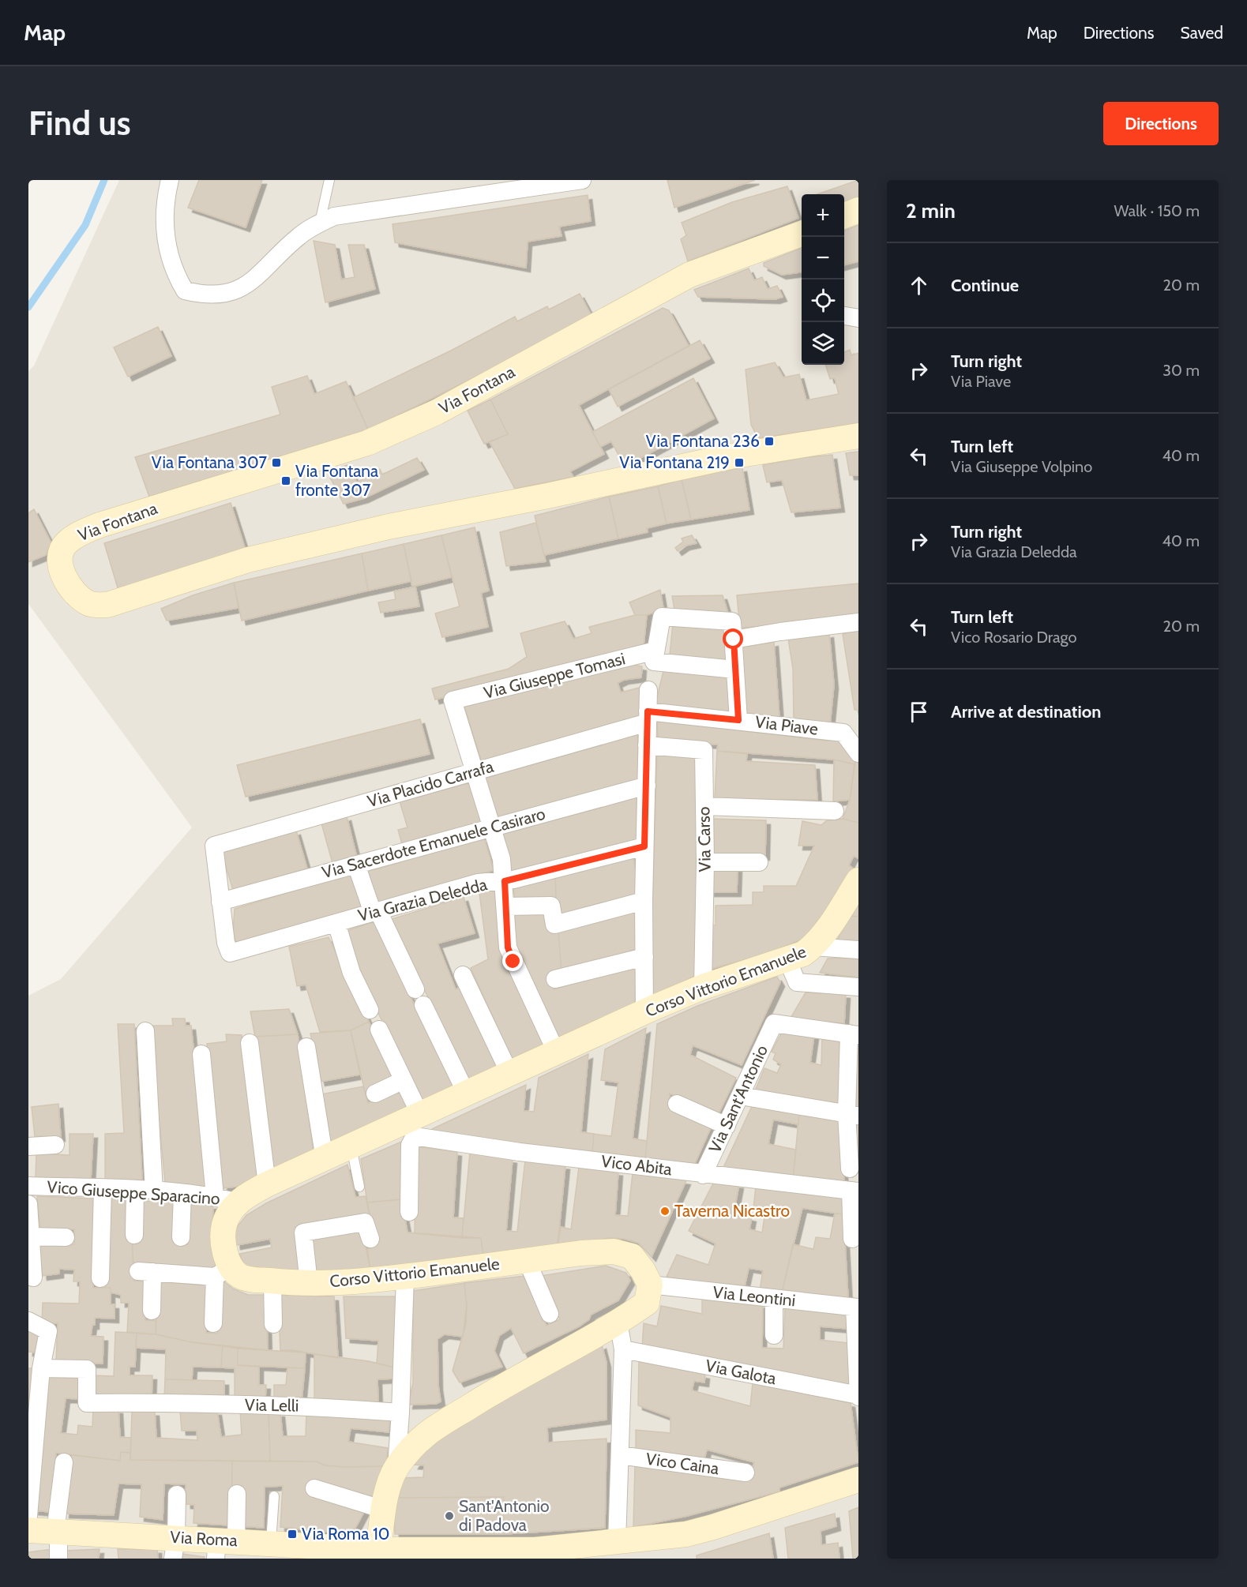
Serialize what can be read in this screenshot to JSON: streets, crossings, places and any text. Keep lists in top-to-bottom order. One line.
{"streets":{"street":["Via Fontana","Via Giuseppe Tomasi","Via Piave","Via Placido Carrafa","Via Carso","Via Sacerdote Emanuele Casiraro","Via Grazia Deledda","Corso Vittorio Emanuele","Via Sant'Antonio","Vico Abita","Vico Giuseppe Sparacino","Via Leontini","Via Galota","Via Lelli","Vico Caina","Via Roma"]},"crossings":[["Via Giuseppe Tomasi","Via Placido Carrafa"],["Via Piave","Via Placido Carrafa"],["Via Placido Carrafa","Via Sacerdote Emanuele Casiraro"],["Via Placido Carrafa","Via Grazia Deledda"],["Via Carso","Corso Vittorio Emanuele"],["Via Sacerdote Emanuele Casiraro","Via Grazia Deledda"],["Corso Vittorio Emanuele","Vico Abita"],["Corso Vittorio Emanuele","Vico Giuseppe Sparacino"],["Corso Vittorio Emanuele","Via Leontini"],["Via Sant'Antonio","Vico Abita"]],"places":{"transit":["Via Fontana 236","Via Fontana 307","Via Fontana 219","Via Fontana fronte 307","Via Roma 10"],"other":["Taverna Nicastro","Sant'Antonio di Padova"]},"page":{"header":"Map","nav":["Map","Directions","Saved"],"buttons":"Directions","title":"Find us","heading":["2 min","Walk · 150 m"],"map_buttons":["+","−"],"list":[["Continue","20 m"],["Turn right","Via Piave","30 m"],["Turn left","Via Giuseppe Volpino","40 m"],["Turn right","Via Grazia Deledda","40 m"],["Turn left","Vico Rosario Drago","20 m"],"Arrive at destination"]}}
